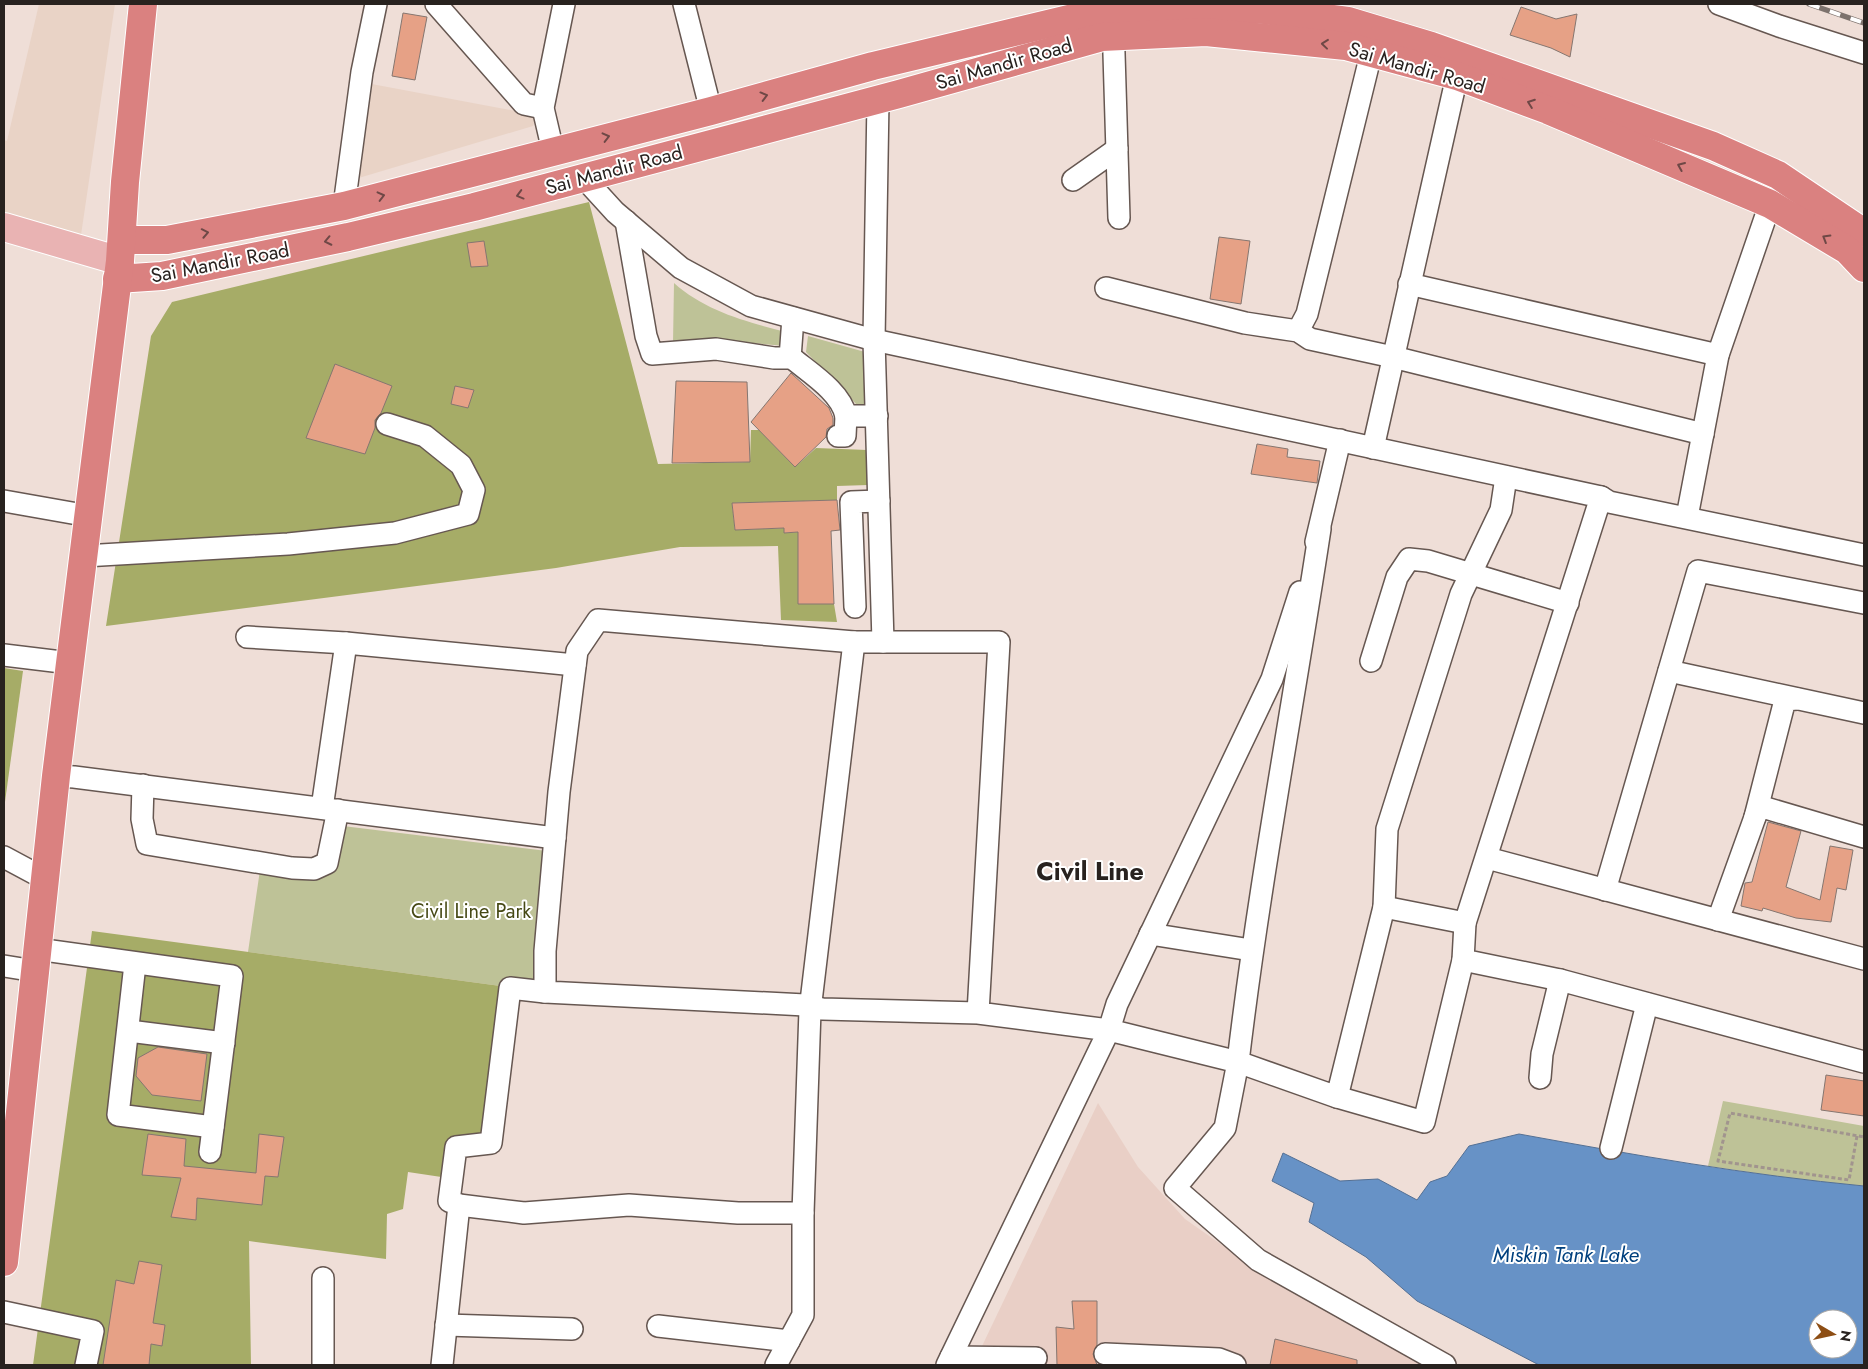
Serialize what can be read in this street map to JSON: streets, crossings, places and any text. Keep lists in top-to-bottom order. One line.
{"streets":{"highway":["Sai Mandir Road"]},"districts":["Civil Line"],"water":["Miskin Tank Lake"],"parks":["Civil Line Park"],"north":"right"}
